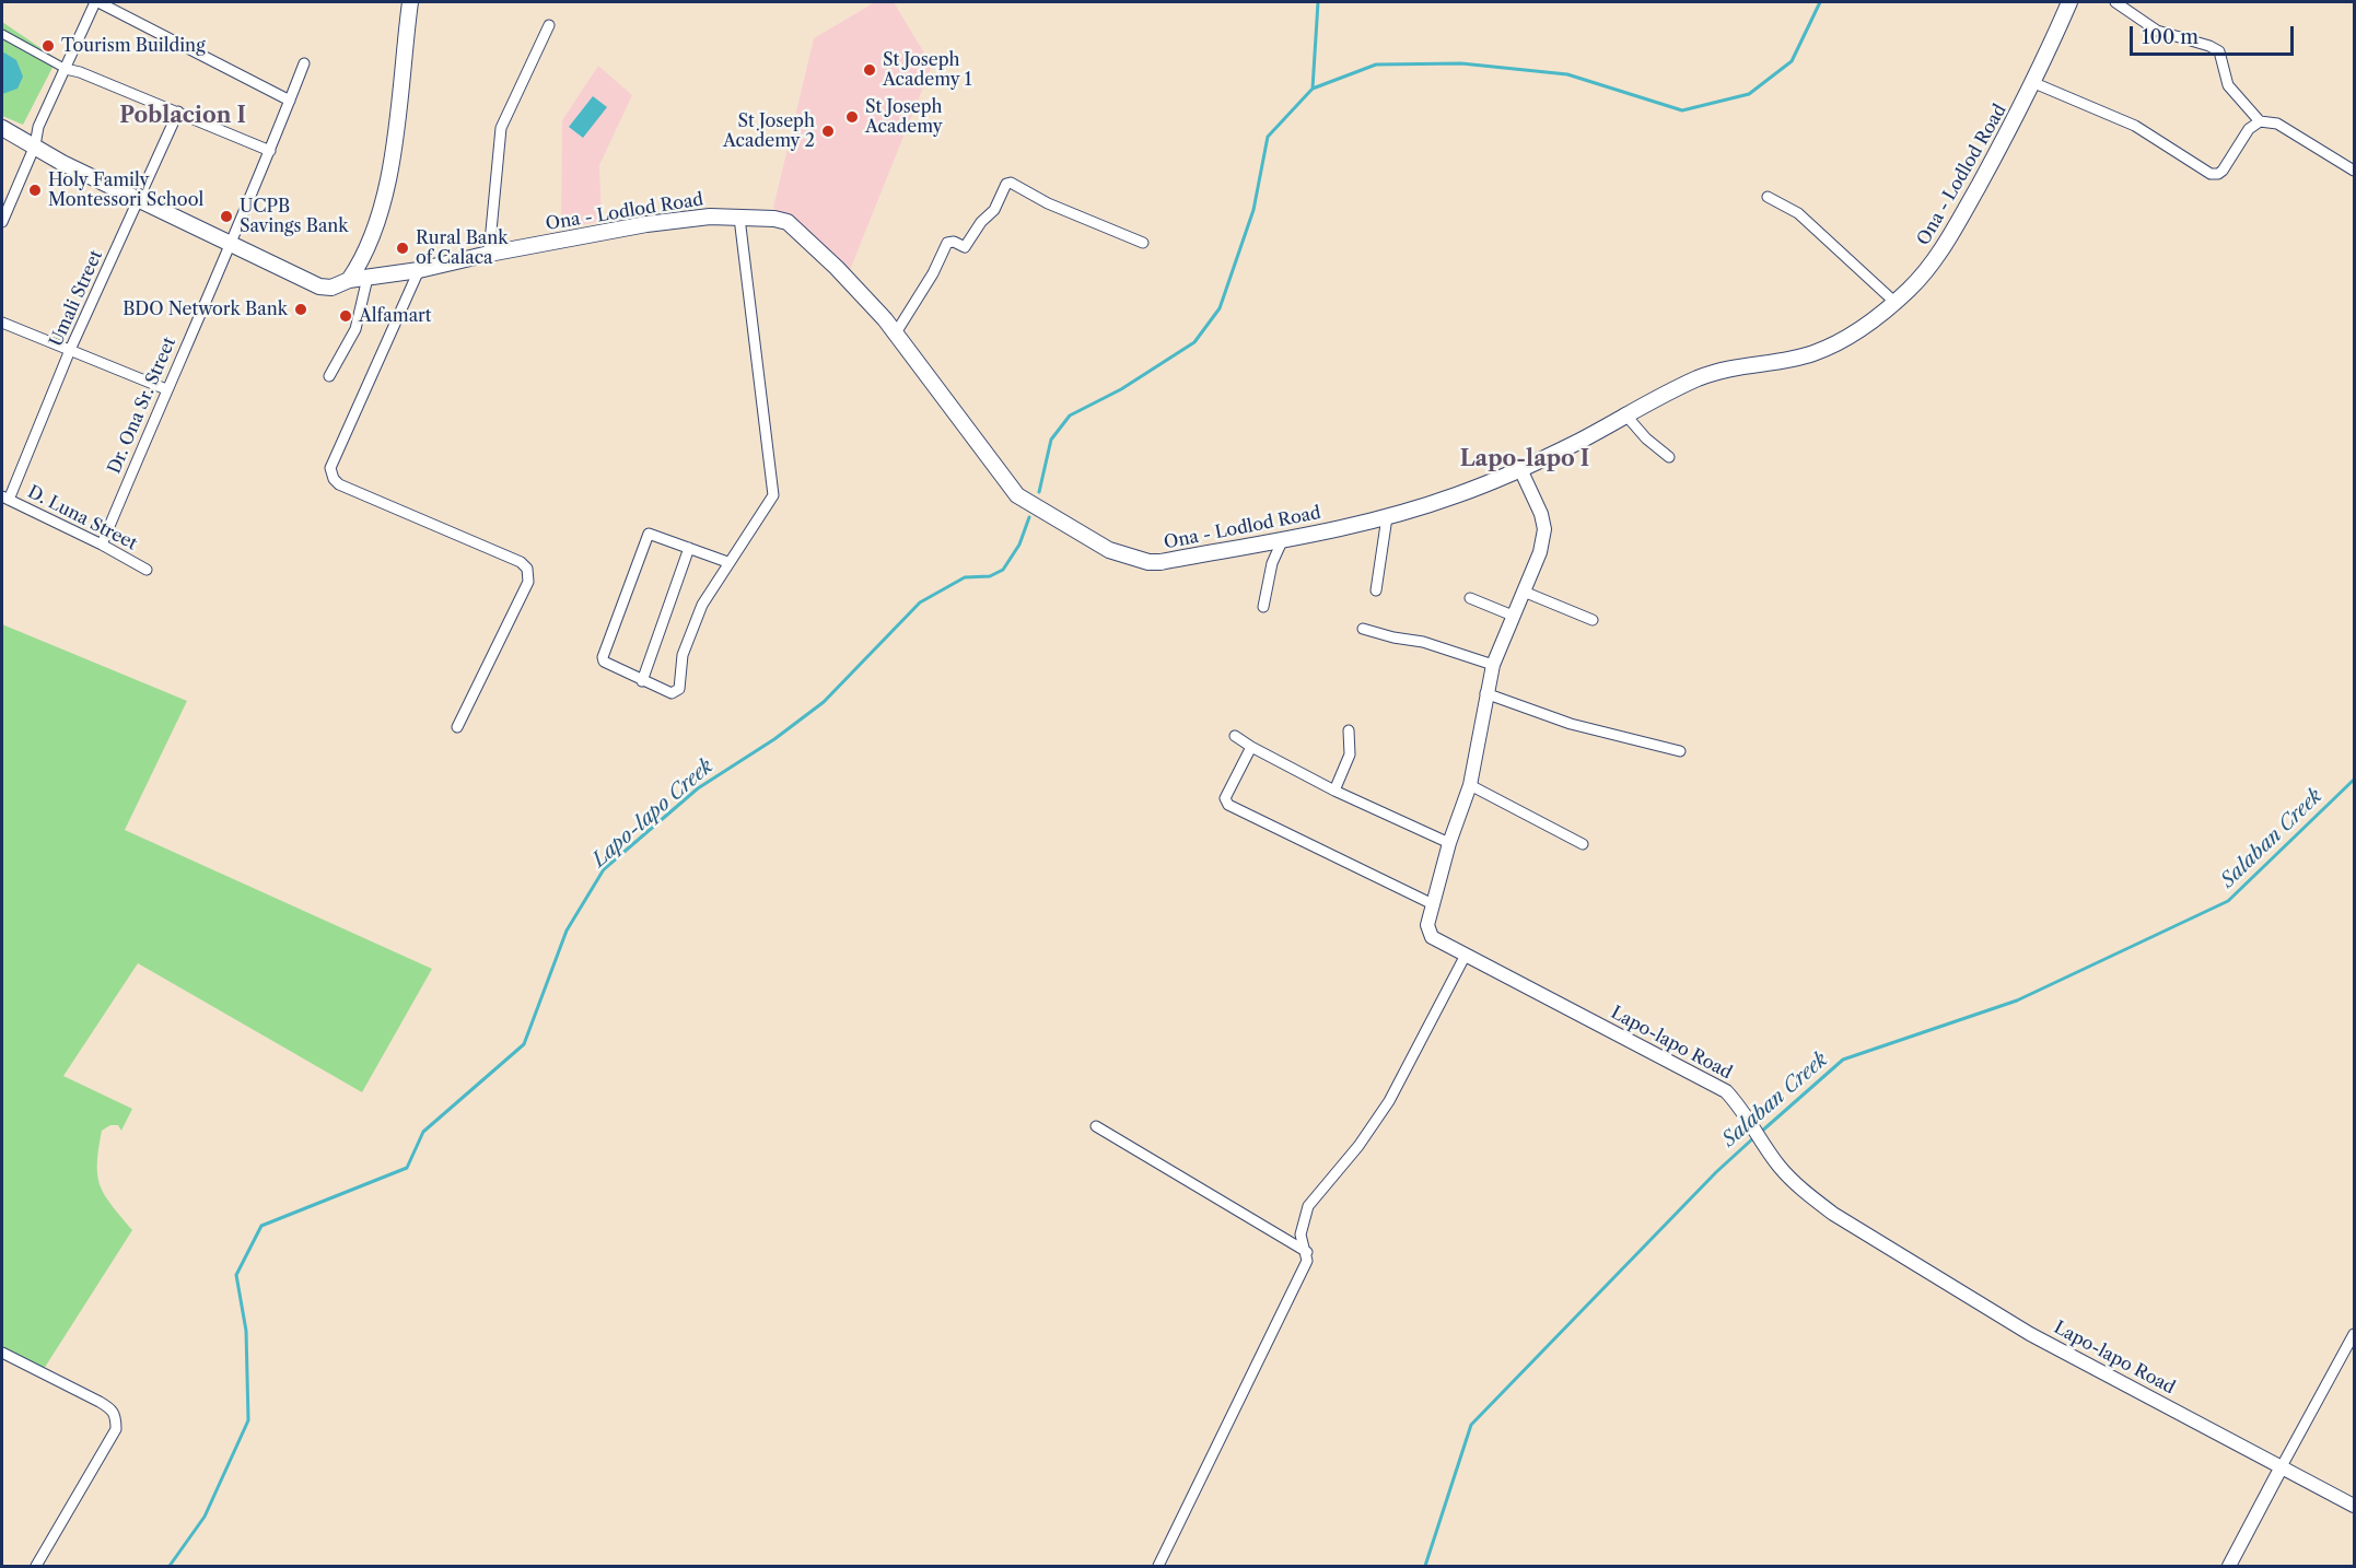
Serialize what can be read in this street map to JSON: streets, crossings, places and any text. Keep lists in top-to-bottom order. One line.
{"streets":{"main road":["Ona - Lodlod Road"],"street":["Umali Street","Dr. Ona Sr. Street","D. Luna Street","Lapo-lapo Road"]},"crossings":[["Ona - Lodlod Road","Umali Street"],["Ona - Lodlod Road","Dr. Ona Sr. Street"],["Ona - Lodlod Road","Lapo-lapo Road"],["Umali Street","D. Luna Street"],["Dr. Ona Sr. Street","D. Luna Street"]],"districts":["Poblacion I","Lapo-lapo I"],"water":["Lapo-lapo Creek","Salaban Creek"],"places":["Tourism Building","St Joseph Academy 1","St Joseph Academy","St Joseph Academy 2","Holy Family Montessori School","UCPB Savings Bank","Rural Bank of Calaca","BDO Network Bank","Alfamart"],"scale_bar":"100 m"}
